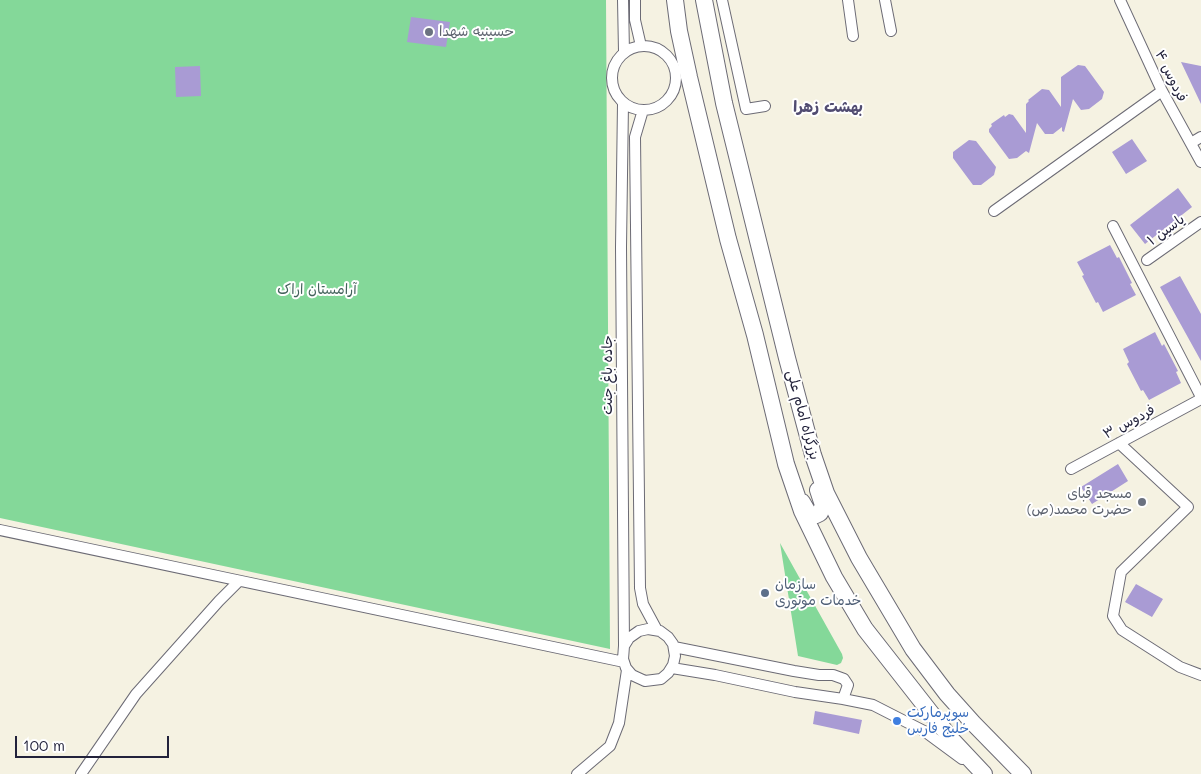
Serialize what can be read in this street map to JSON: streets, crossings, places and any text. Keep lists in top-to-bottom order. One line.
{"streets":{"highway":["بزرگراه امام علی"],"street":["فردوس ۴","یاسین ۱","جاده باغ جنت","فردوس ۳"]},"districts":["بهشت زهرا"],"parks":["آرامستان اراک"],"places":["حسینیه شهدا","مسجد قبای حضرت محمد‌(ص)","سازمان خدمات موتوری","سوپرمارکت خلیج فارس"],"scale_bar":"100 m"}
